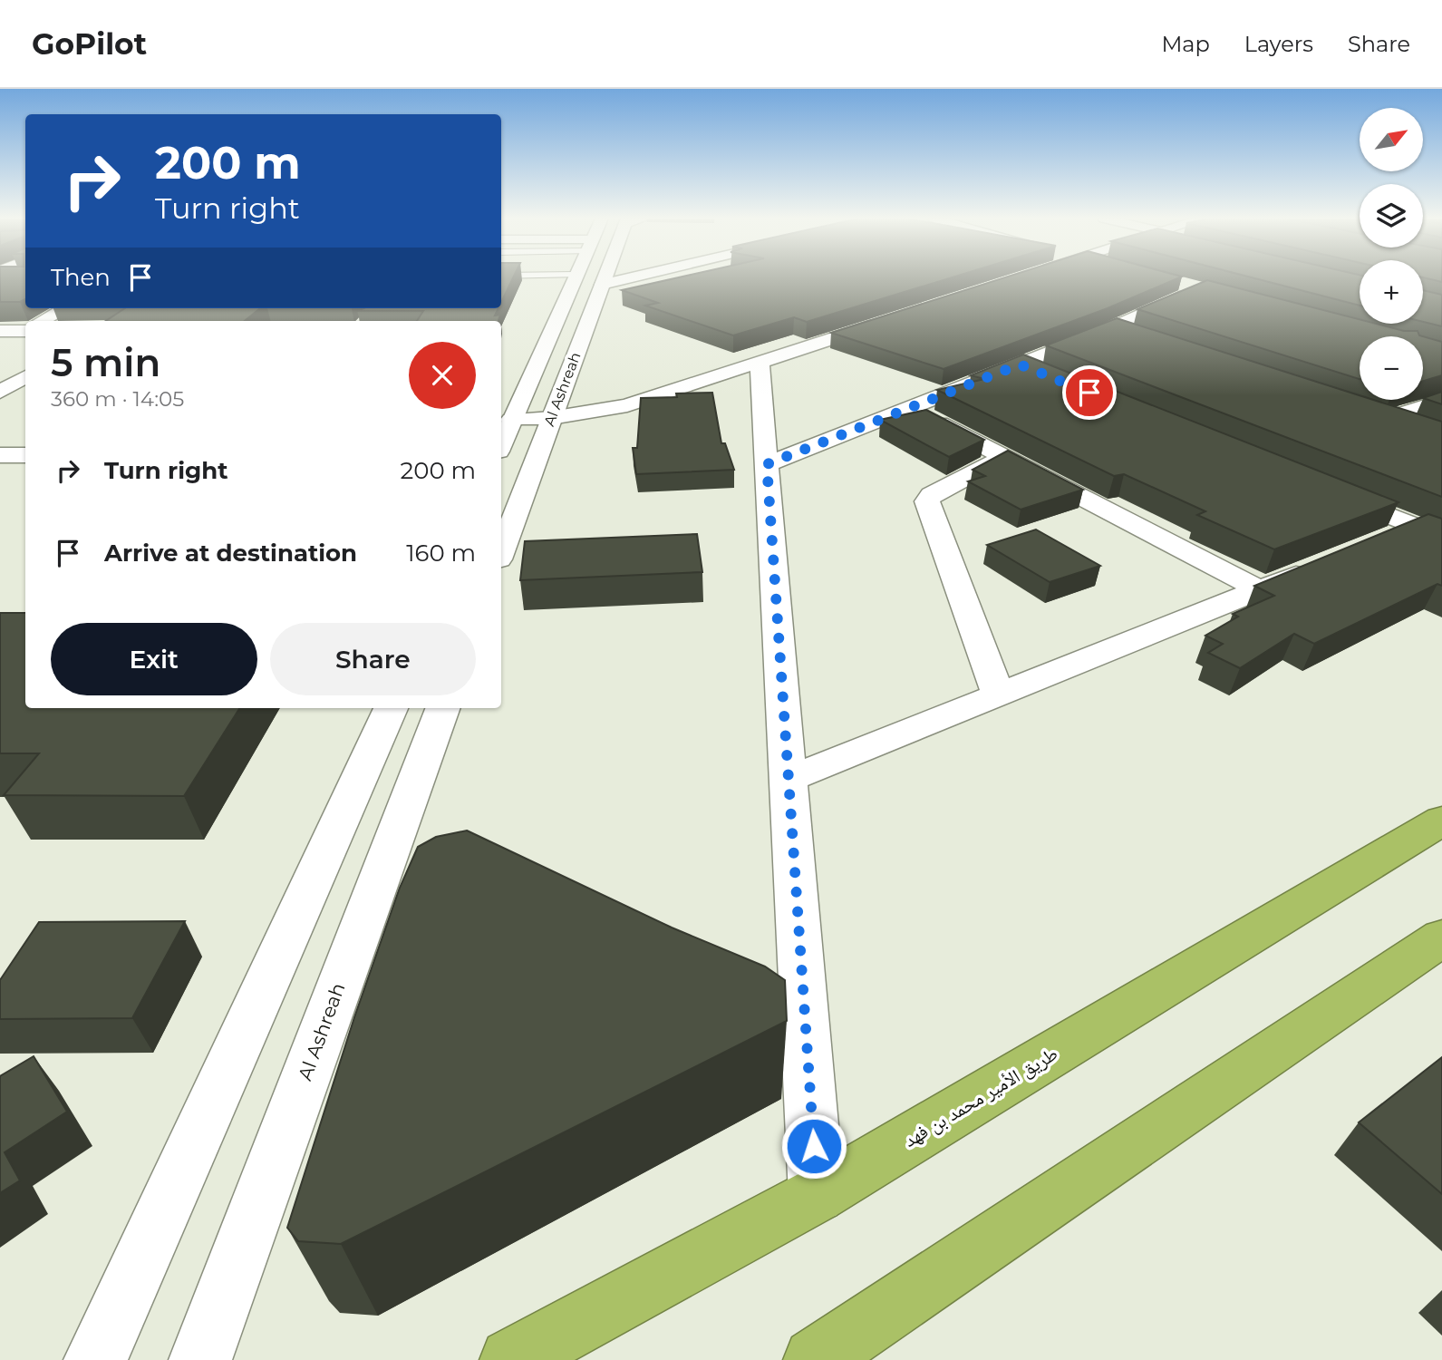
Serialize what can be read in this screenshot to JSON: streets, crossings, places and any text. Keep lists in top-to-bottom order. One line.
{"streets":{"highway":["طريق الأمير محمد بن فهد"],"street":["Al Ashreah"]},"north":"top right","page":{"header":"GoPilot","nav":["Map","Layers","Share"],"map_buttons":["+","−"],"turn":["200 m","Turn right"],"then":"Then","heading":["5 min","360 m · 14:05"],"list":[{"name":"Turn right","value":"200 m"},{"name":"Arrive at destination","value":"160 m"}],"buttons":["Exit","Share"]}}
